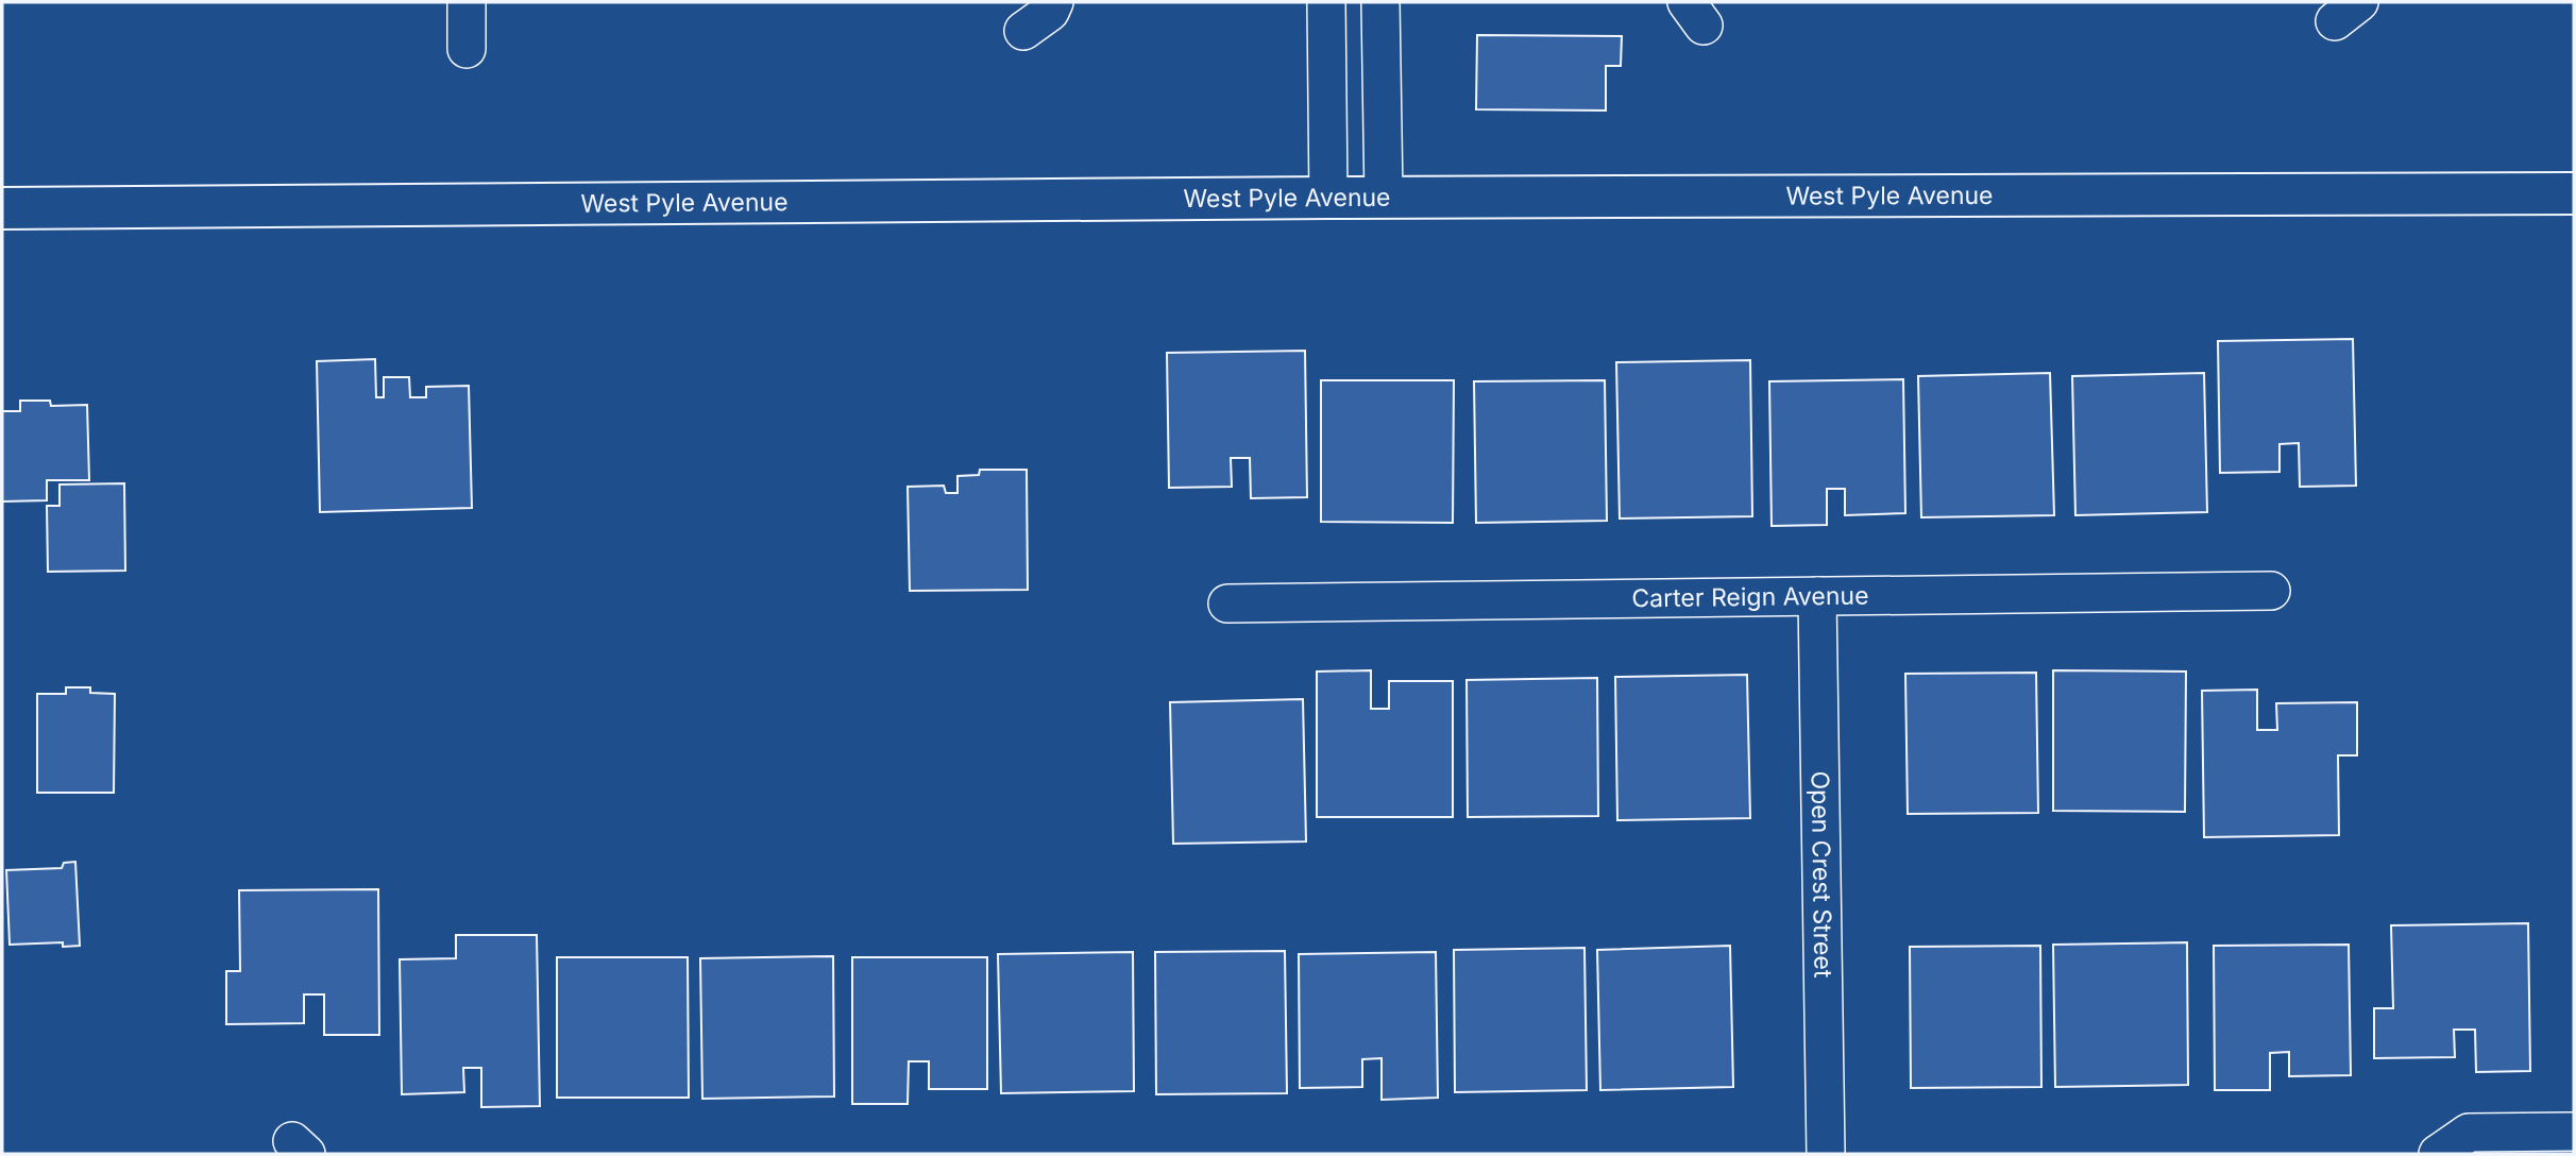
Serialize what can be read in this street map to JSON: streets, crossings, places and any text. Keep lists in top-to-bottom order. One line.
{"streets":{"street":["West Pyle Avenue","Carter Reign Avenue","Open Crest Street"]},"crossings":[["Carter Reign Avenue","Open Crest Street"]]}
